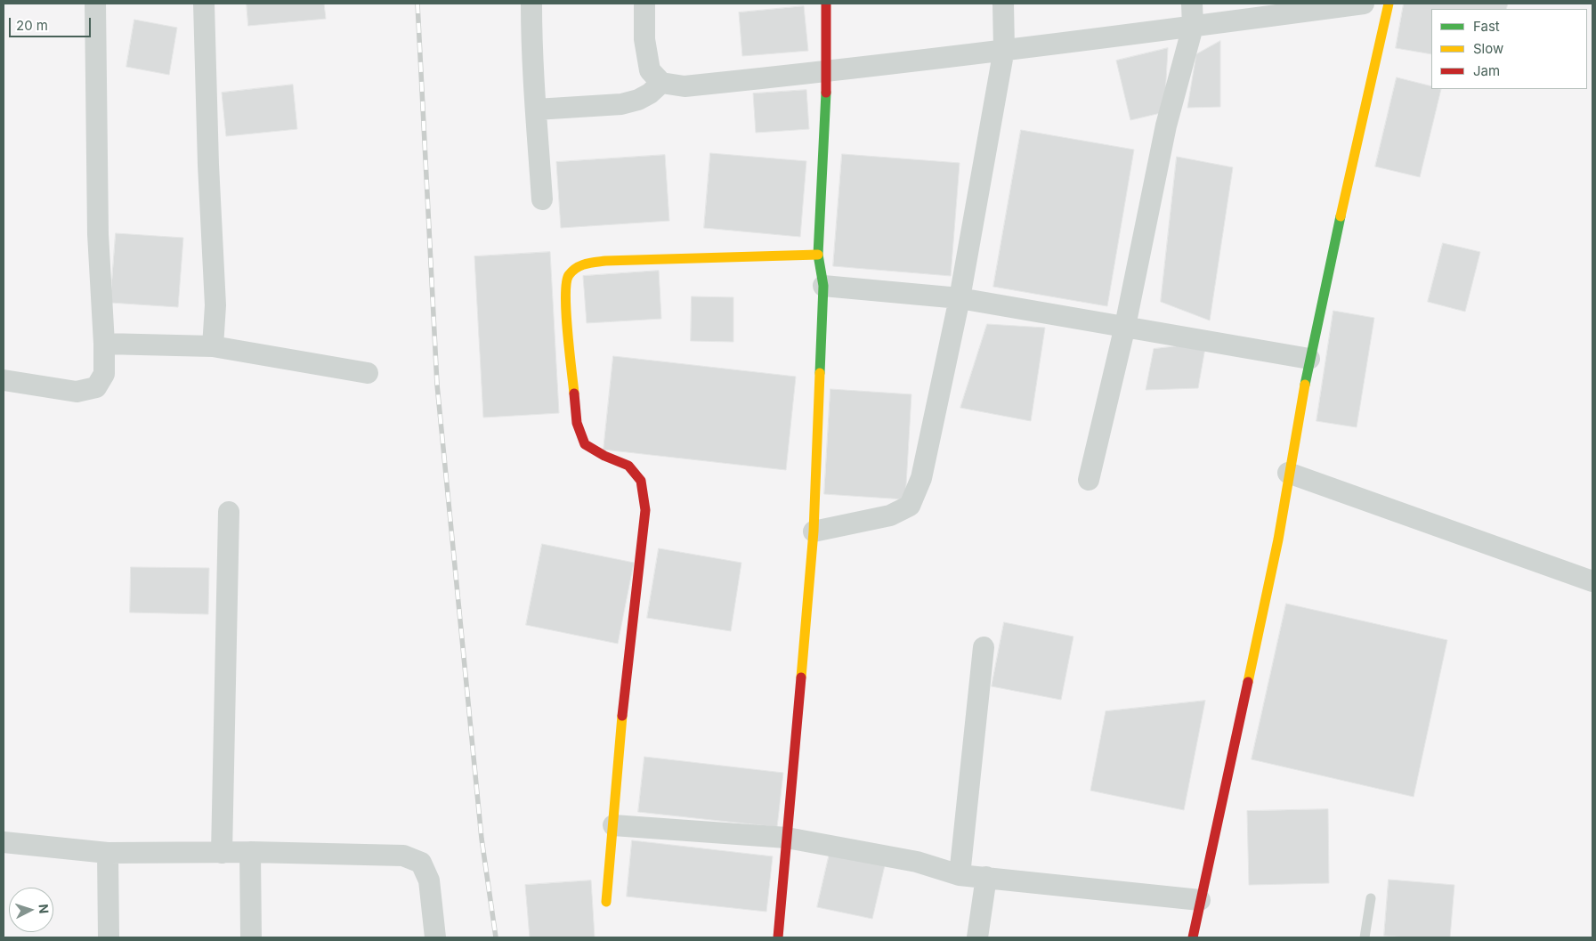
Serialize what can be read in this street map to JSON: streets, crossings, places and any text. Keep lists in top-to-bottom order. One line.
{"legend":["Fast","Slow","Jam"],"scale_bar":"20 m","north":"right"}
